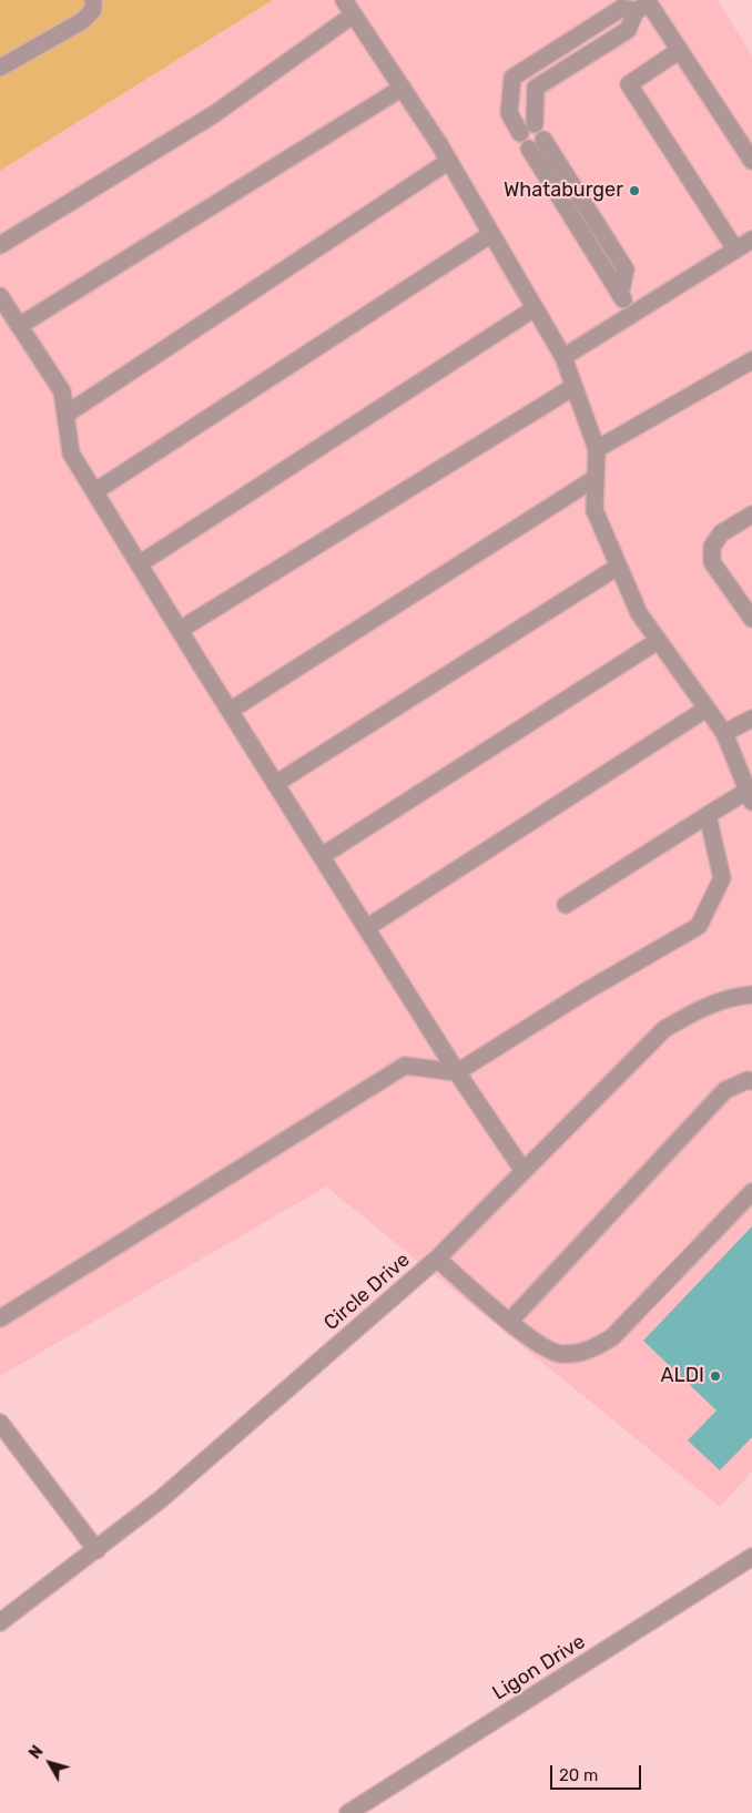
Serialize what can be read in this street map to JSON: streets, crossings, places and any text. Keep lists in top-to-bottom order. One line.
{"streets":{"street":["Circle Drive","Ligon Drive"]},"places":["Whataburger","ALDI"],"scale_bar":"20 m","north":"top left"}
